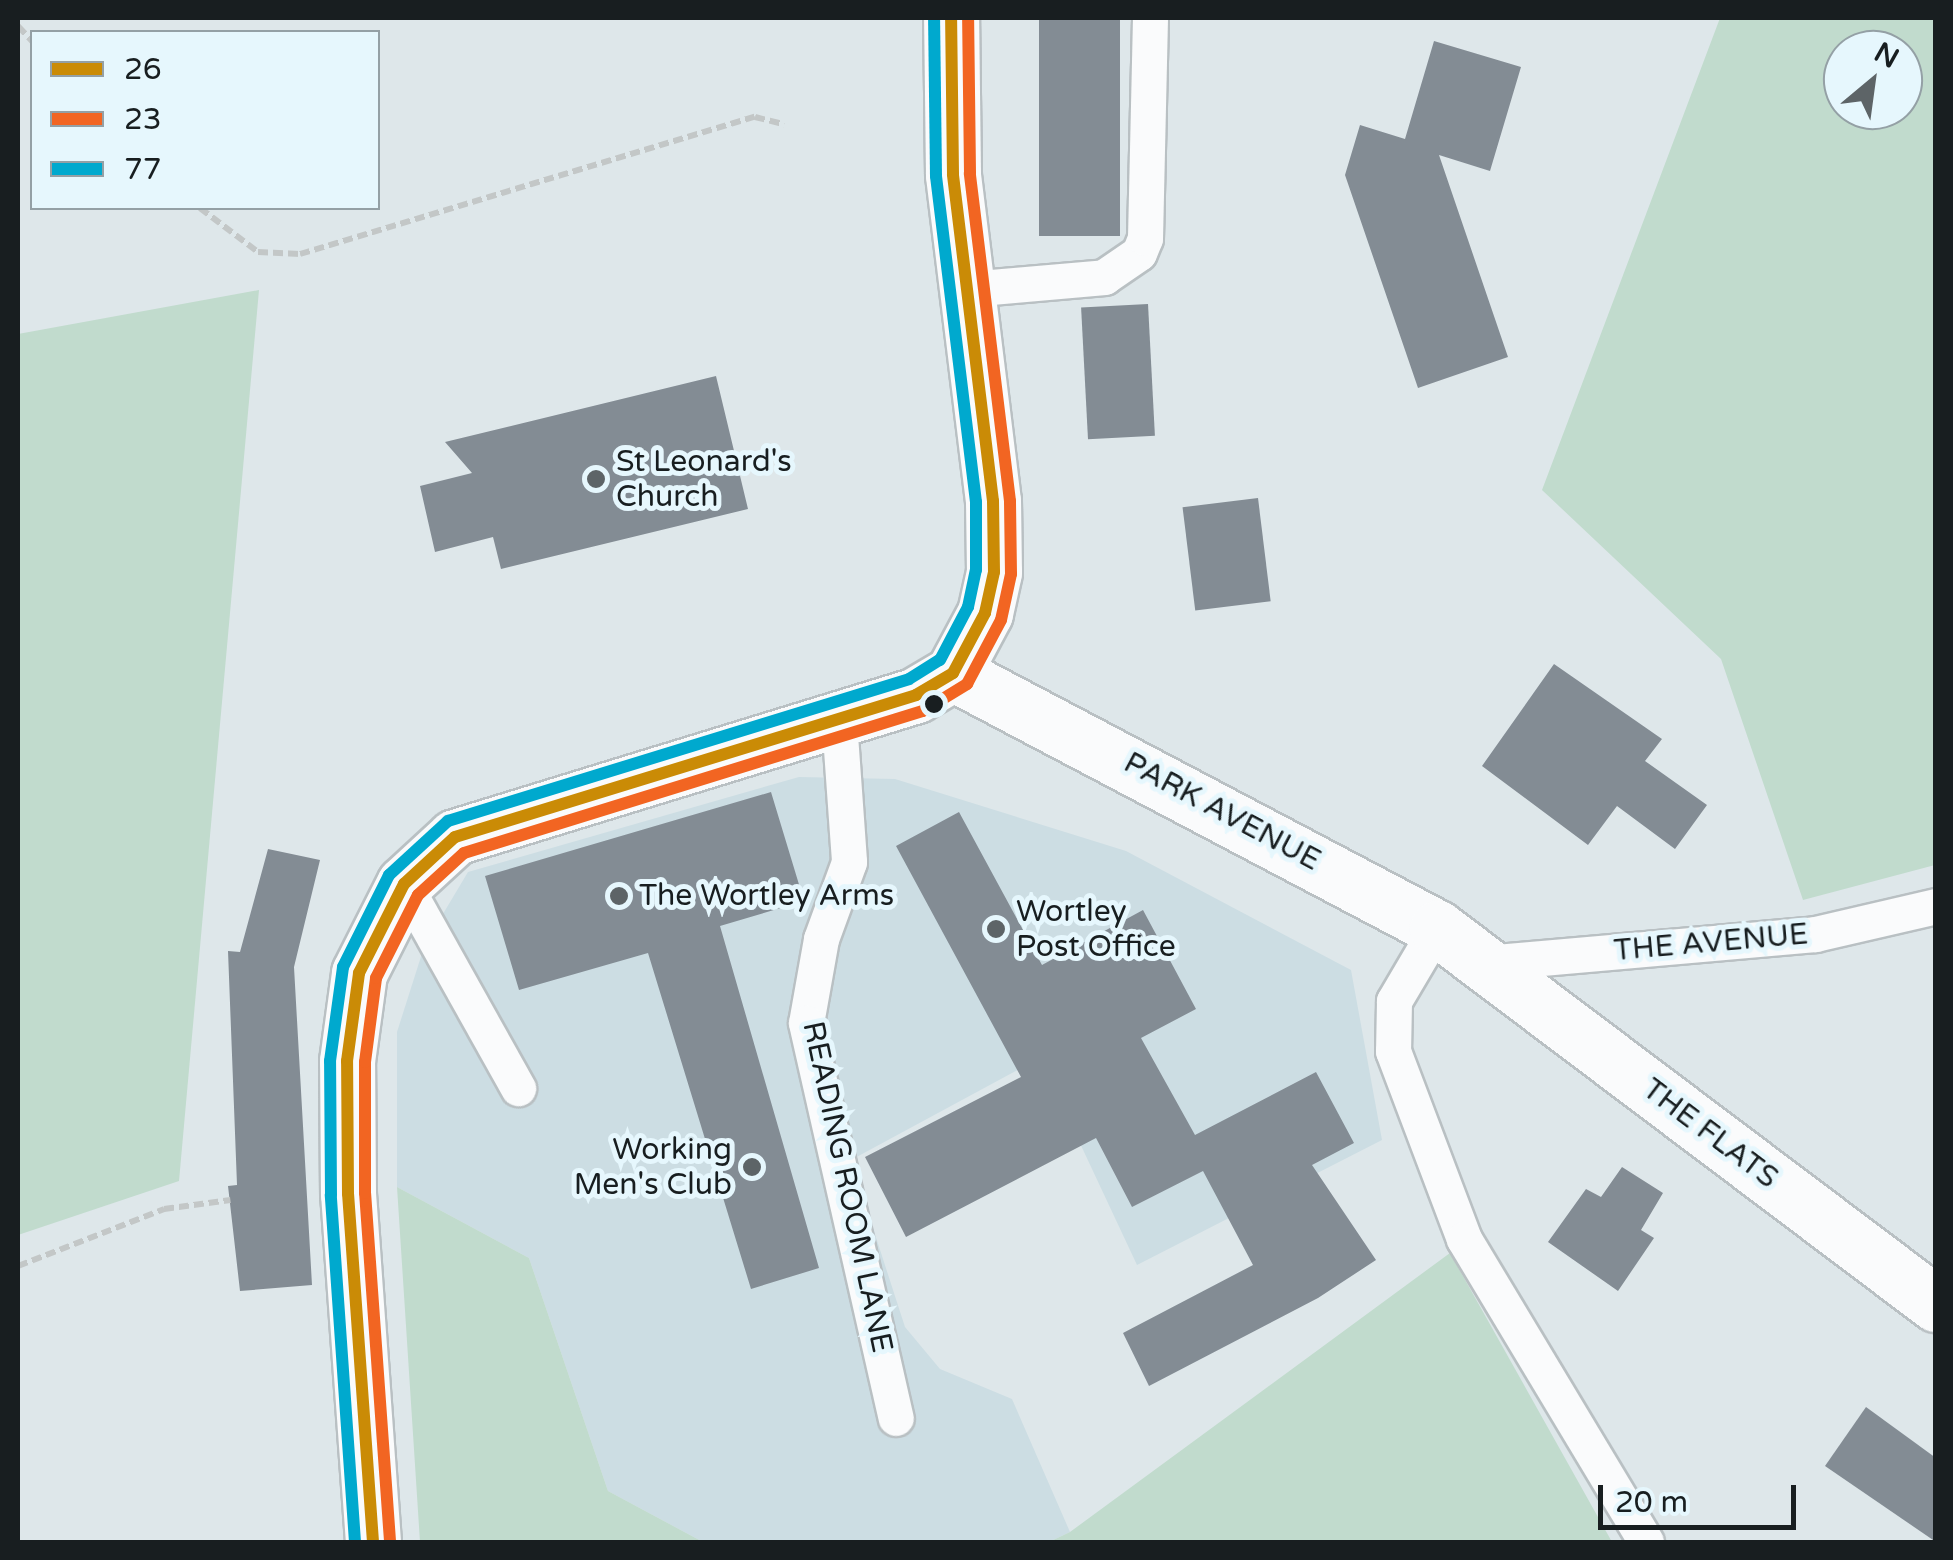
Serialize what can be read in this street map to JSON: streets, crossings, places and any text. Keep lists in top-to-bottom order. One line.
{"streets":{"main road":["PARK AVENUE","THE FLATS"],"lane":["THE AVENUE","READING ROOM LANE"]},"crossings":[["PARK AVENUE","THE AVENUE"],["PARK AVENUE","THE FLATS"],["THE AVENUE","THE FLATS"]],"places":["St Leonard's Church","The Wortley Arms","Wortley Post Office","Working Men's Club"],"lines":["transit line 26","transit line 23","transit line 77"],"legend":["26","23","77"],"scale_bar":"20 m","north":"top right"}
